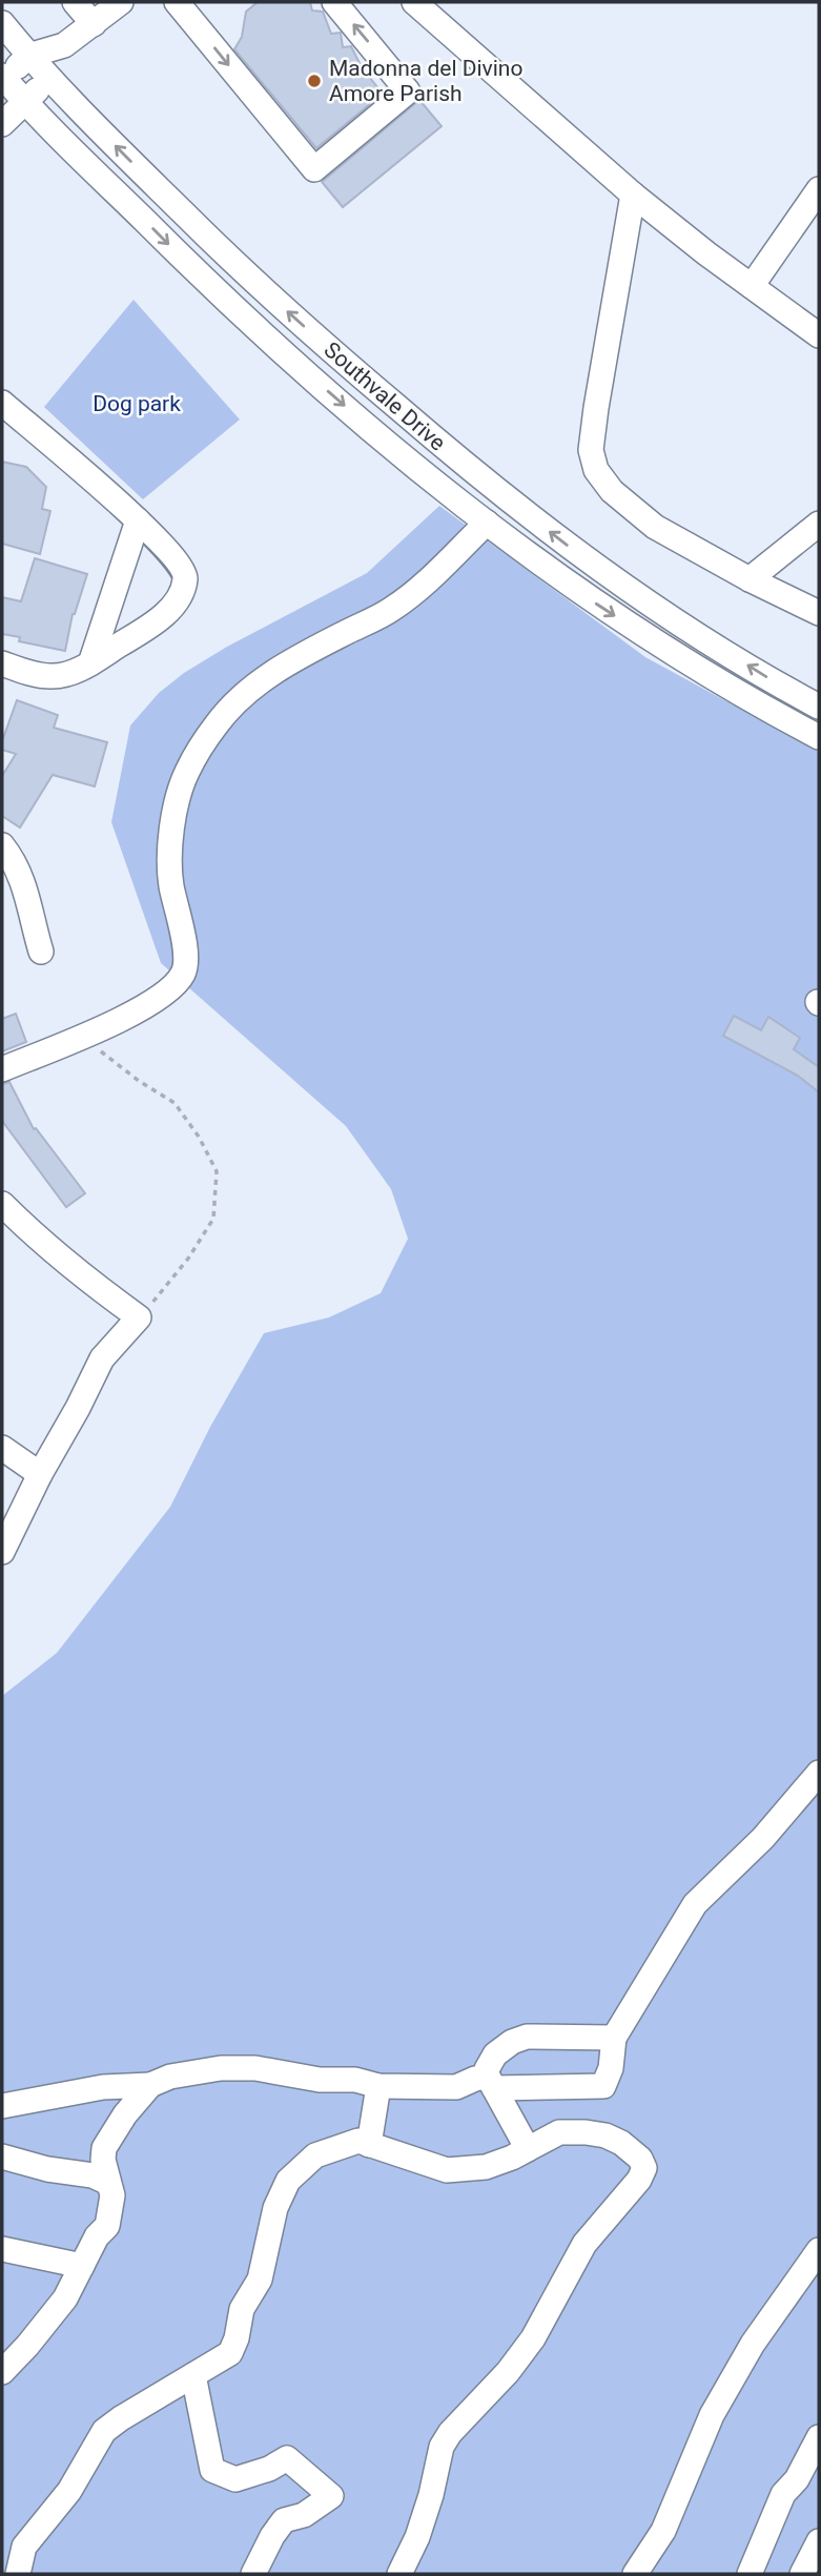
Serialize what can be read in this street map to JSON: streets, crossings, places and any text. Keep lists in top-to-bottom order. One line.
{"streets":{"street":["Southvale Drive"]},"parks":["Dog park"],"places":["Madonna del Divino Amore Parish"]}
